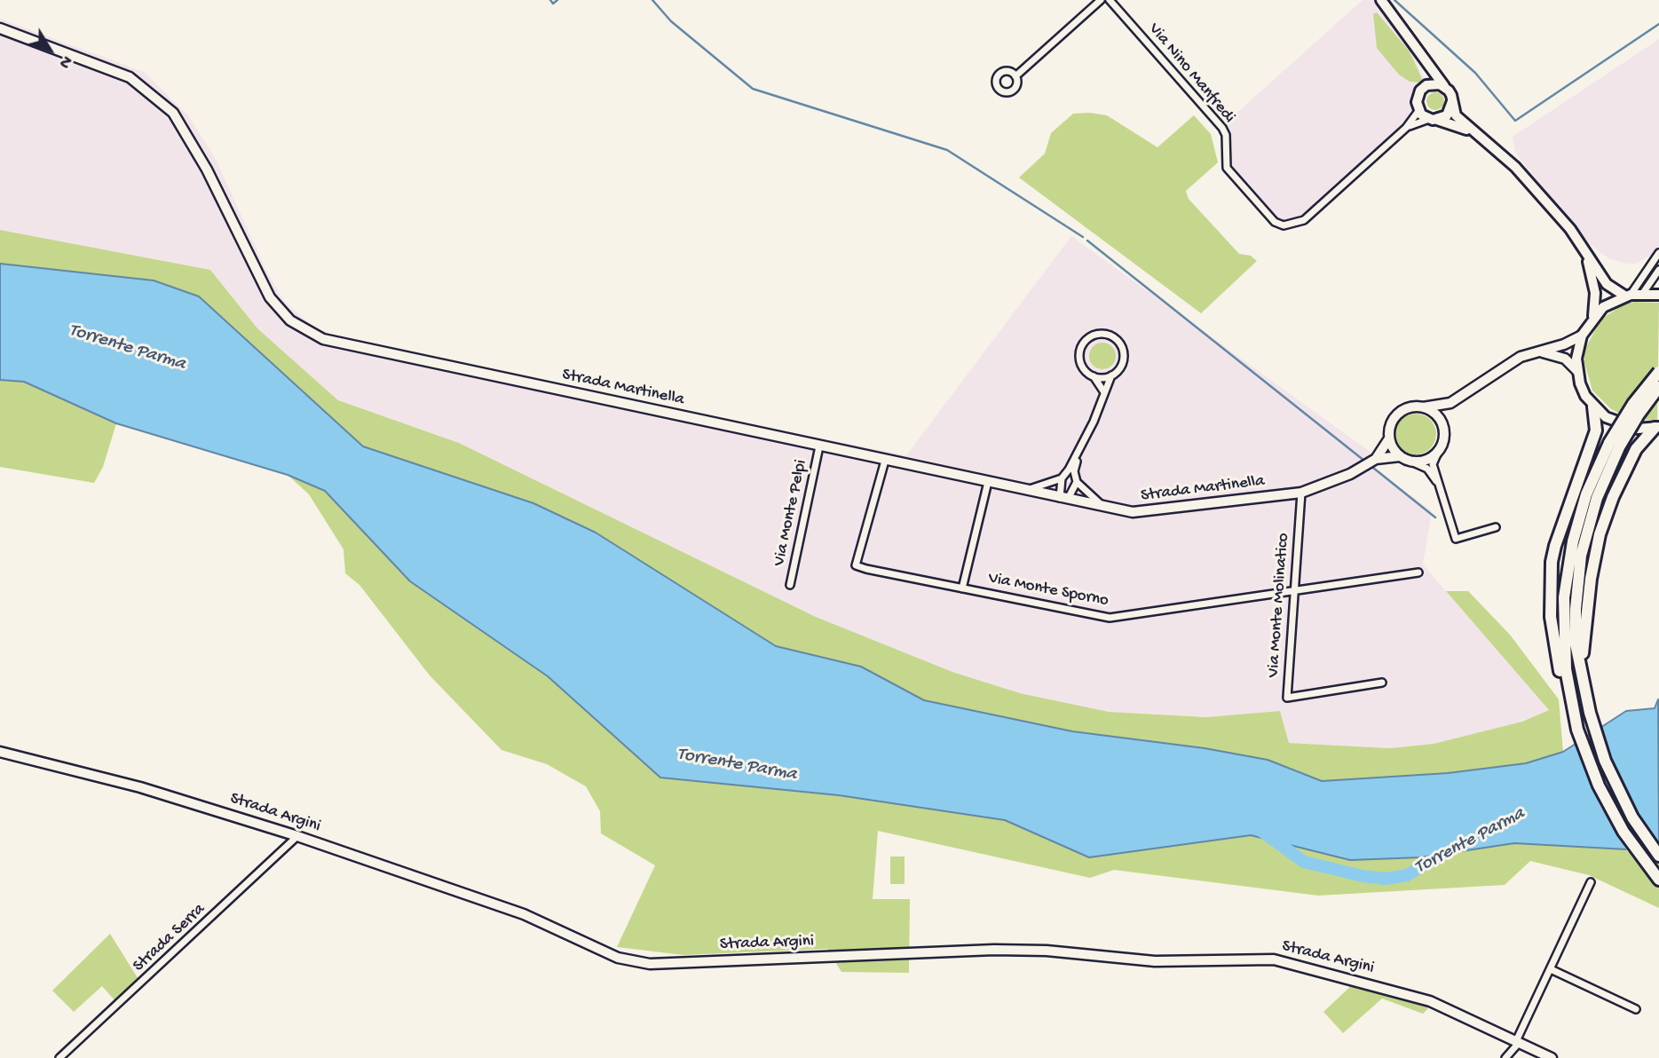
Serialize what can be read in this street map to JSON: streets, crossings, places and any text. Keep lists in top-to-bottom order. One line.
{"streets":{"street":["Via Nino Manfredi","Strada Martinella","Via Monte Pelpi","Via Monte Sporno","Via Monte Molinatico","Strada Argini","Strada Serra"]},"crossings":[["Strada Martinella","Via Monte Pelpi"],["Strada Martinella","Via Monte Sporno"],["Strada Martinella","Via Monte Molinatico"],["Via Monte Sporno","Via Monte Molinatico"],["Strada Argini","Strada Serra"]],"water":["Torrente Parma"],"north":"bottom right"}
